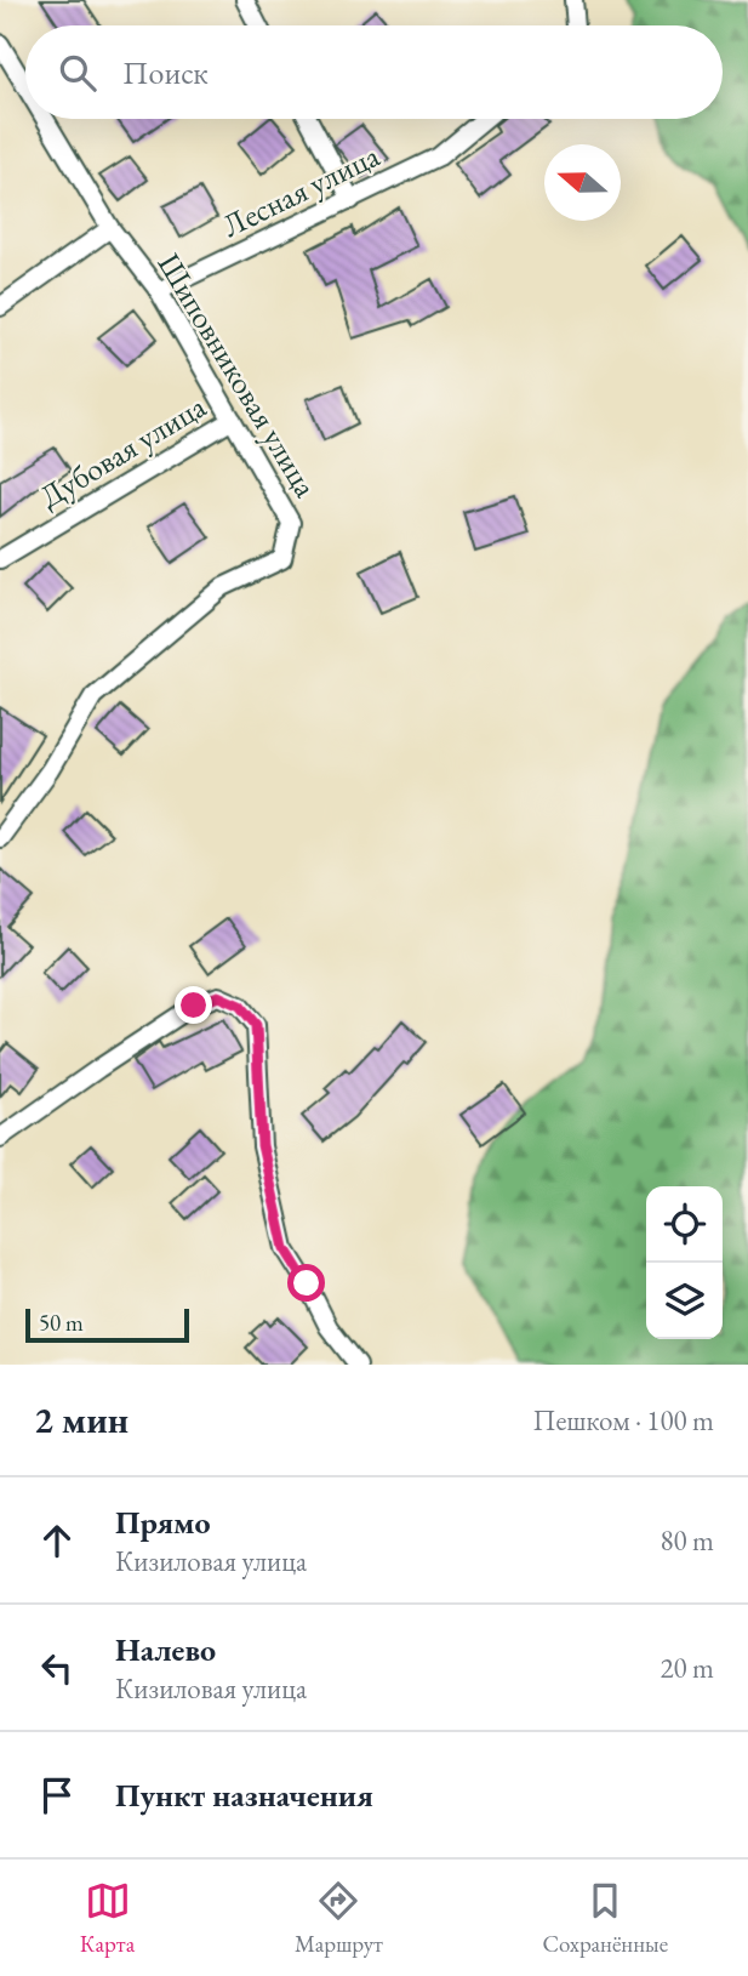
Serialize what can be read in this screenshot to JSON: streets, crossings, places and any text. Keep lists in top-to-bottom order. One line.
{"streets":{"street":["Лесная улица","Шиповниковая улица","Дубовая улица"]},"crossings":[["Лесная улица","Шиповниковая улица"],["Шиповниковая улица","Дубовая улица"]],"scale_bar":"50 m","north":"left","page":{"search":"Поиск","scale":"50 m","heading":["2 мин","Пешком · 100 m"],"list":[["Прямо","Кизиловая улица","80 m"],["Налево","Кизиловая улица","20 m"],"Пункт назначения"],"nav":["Карта","Маршрут","Сохранённые"]}}
